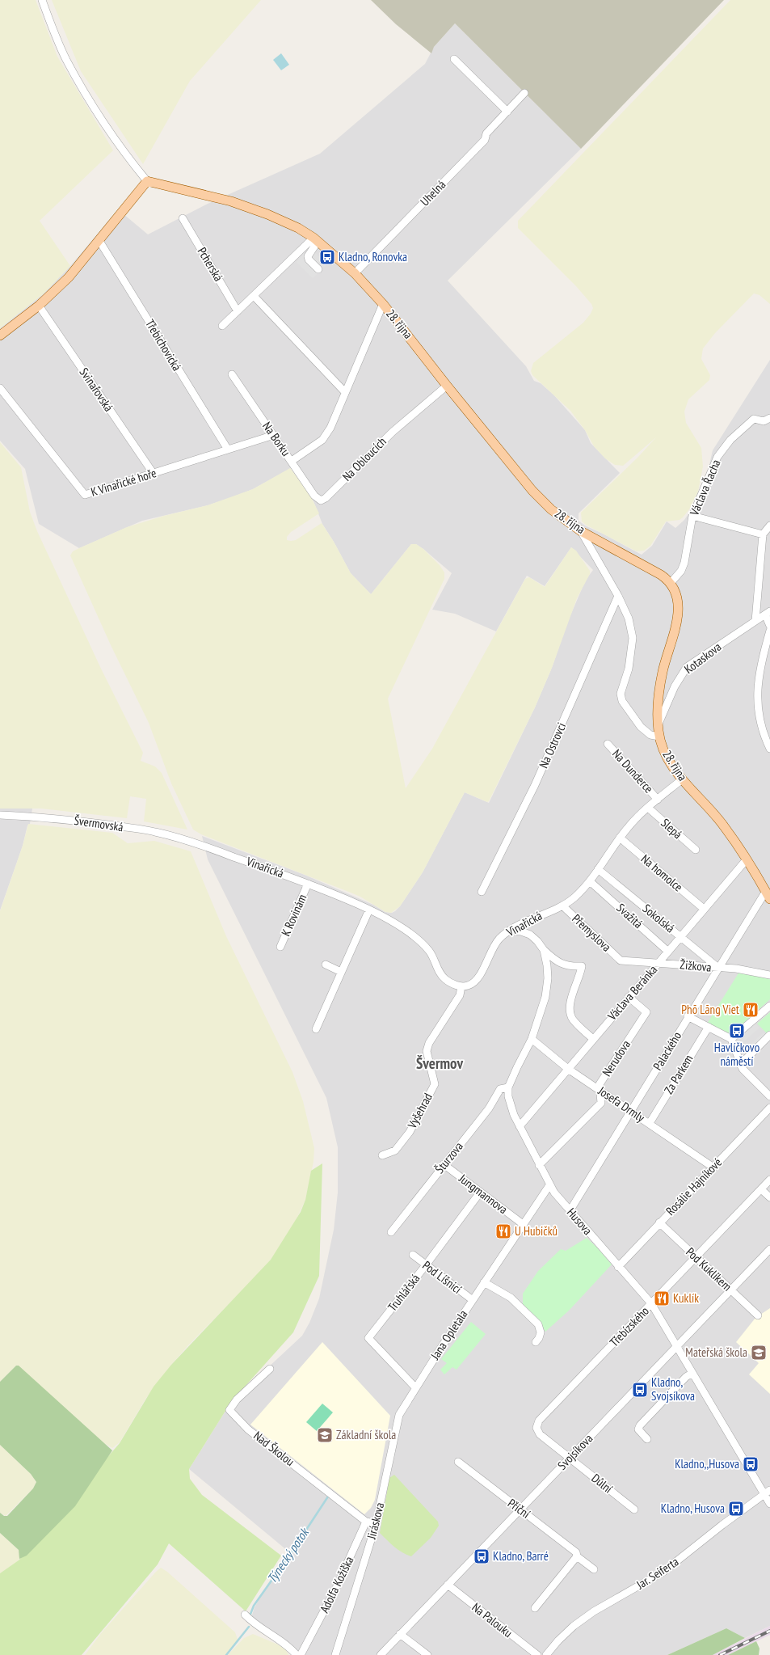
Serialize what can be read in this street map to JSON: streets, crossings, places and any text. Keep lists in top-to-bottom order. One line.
{"streets":{"main road":["28. října"],"street":["Uhelná","Pcherská","Třebichovická","Svinařovská","Na Borku","Na Obloucích","K Vinařické hoře","Václava Řacha","Kotaskova","Na Ostrovci","Na Dunderce","Švermovská","Slepá","Vinařická","Na homolce","K Rovinám","Svažitá","Sokolská","Přemyslova","Žižkova","Václava Beránka","Palackého","Nerudova","Za Parkem","Josefa Drmly","Vyšehrad","Šturzova","Rosálie Hajníkové","Jungmannova","Husova","Pod Kuklíkem","Pod Líšnicí","Truhlářská","Třebízského","Jana Opletala","Nad Školou","Svojsíkova","Důlní","Příční","Jiráskova","Jar. Seiferta","Adolfa Kožíška","Na Palouku"]},"crossings":[["Uhelná","28. října"],["28. října","Na Borku"],["28. října","Na Obloucích"],["28. října","Václava Řacha"],["28. října","Kotaskova"],["28. října","Vinařická"],["28. října","Václava Beránka"],["28. října","Palackého"],["Třebichovická","K Vinařické hoře"],["Svinařovská","K Vinařické hoře"],["Na Borku","Na Obloucích"],["Na Borku","K Vinařické hoře"],["Na Dunderce","Vinařická"],["Švermovská","Vinařická"],["Slepá","Vinařická"],["Vinařická","Na homolce"],["Vinařická","K Rovinám"],["Vinařická","Svažitá"],["Vinařická","Sokolská"],["Vinařická","Přemyslova"],["Vinařická","Vyšehrad"],["Vinařická","Husova"],["Na homolce","Václava Beránka"],["Svažitá","Václava Beránka"],["Sokolská","Žižkova"],["Sokolská","Václava Beránka"],["Sokolská","Palackého"],["Přemyslova","Žižkova"],["Žižkova","Václava Beránka"],["Žižkova","Palackého"],["Václava Beránka","Nerudova"],["Václava Beránka","Josefa Drmly"],["Václava Beránka","Husova"],["Palackého","Josefa Drmly"],["Palackého","Husova"],["Nerudova","Josefa Drmly"],["Nerudova","Husova"],["Za Parkem","Josefa Drmly"],["Josefa Drmly","Rosálie Hajníkové"],["Josefa Drmly","Husova"],["Šturzova","Jungmannova"],["Šturzova","Husova"],["Rosálie Hajníkové","Husova"],["Rosálie Hajníkové","Pod Kuklíkem"],["Jungmannova","Truhlářská"],["Jungmannova","Jana Opletala"],["Husova","Třebízského"],["Husova","Jana Opletala"],["Husova","Svojsíkova"],["Husova","Jar. Seiferta"],["Pod Kuklíkem","Třebízského"],["Pod Kuklíkem","Svojsíkova"],["Pod Líšnicí","Truhlářská"],["Pod Líšnicí","Jana Opletala"],["Truhlářská","Jana Opletala"],["Truhlářská","Jiráskova"],["Třebízského","Svojsíkova"],["Třebízského","Důlní"],["Jana Opletala","Jiráskova"],["Nad Školou","Adolfa Kožíška"],["Svojsíkova","Důlní"],["Svojsíkova","Příční"],["Svojsíkova","Na Palouku"]],"districts":["Švermov"],"water":["Týnecký potok"],"places":{"bus stop":["Kladno, Ronovka","Havlíčkovo náměstí","Kladno, Svojsíkova","Kladno,,Husova","Kladno, Husova","Kladno, Barré"],"restaurant":["Phõ Lãng Viet","U Hubičků","Kuklík"],"school or university":["Mateřská škola","Základní škola"]}}
